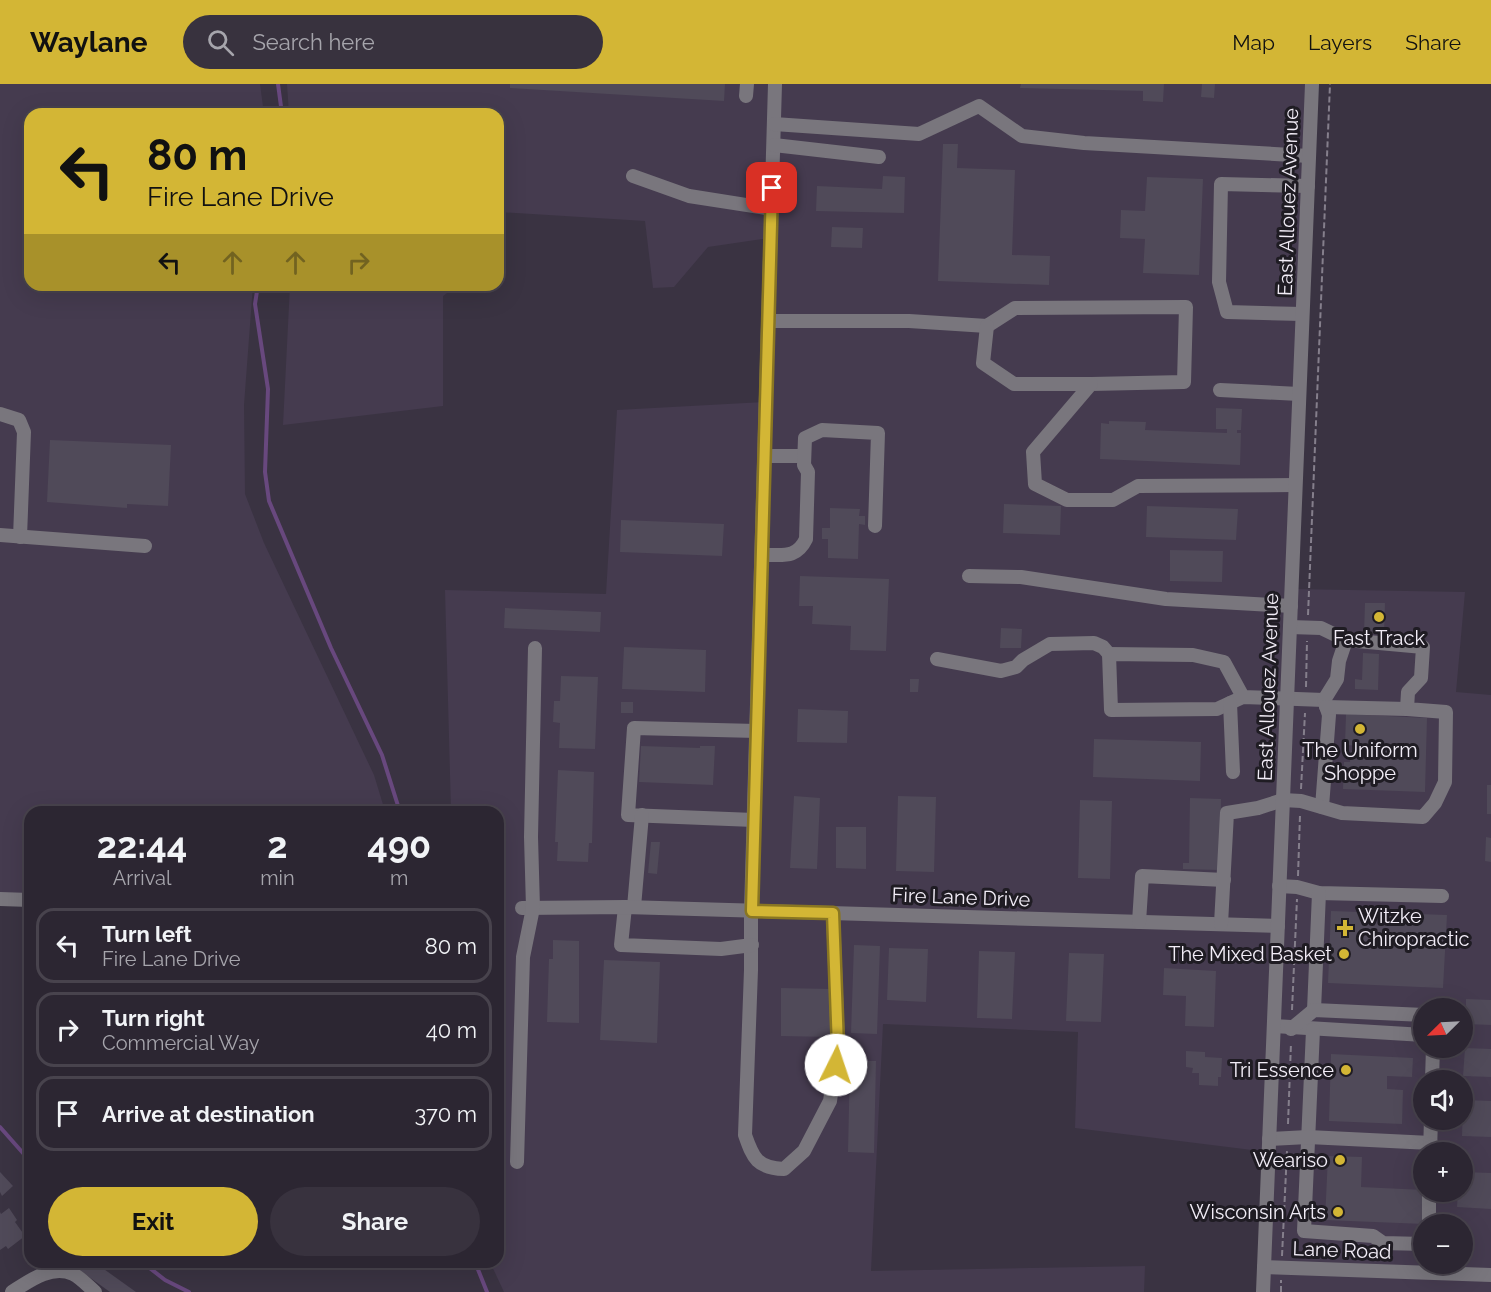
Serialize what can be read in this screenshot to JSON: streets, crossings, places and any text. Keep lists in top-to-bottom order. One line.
{"streets":{"street":["East Allouez Avenue","Fire Lane Drive","Lane Road"]},"crossings":[["East Allouez Avenue","Fire Lane Drive"],["East Allouez Avenue","Lane Road"]],"places":{"other":["Fast Track","The Uniform Shoppe","The Mixed Basket","Tri Essence","Weariso","Wisconsin Arts"],"health":["Witzke Chiropractic"]},"north":"bottom left","page":{"header":"Waylane","search":"Search here","nav":["Map","Layers","Share"],"turn":["80 m","Fire Lane Drive"],"eta":["22:44","Arrival","2","min","490","m"],"list":[{"name":"Turn left","note":"Fire Lane Drive","value":"80 m"},{"name":"Turn right","note":"Commercial Way","value":"40 m"},{"name":"Arrive at destination","value":"370 m"}],"map_buttons":["+","−"],"buttons":["Exit","Share"]}}
